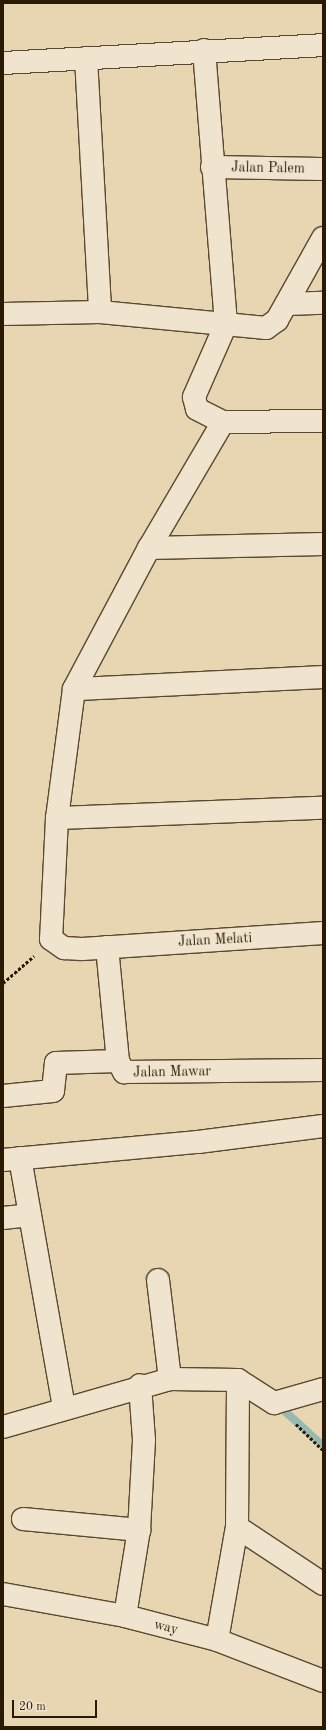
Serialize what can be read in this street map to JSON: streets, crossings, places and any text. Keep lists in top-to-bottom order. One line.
{"streets":{"street":["Jalan Palem","Jalan Melati","Jalan Mawar","way"]},"crossings":[["Jalan Melati","Jalan Mawar"]],"scale_bar":"20 m"}
